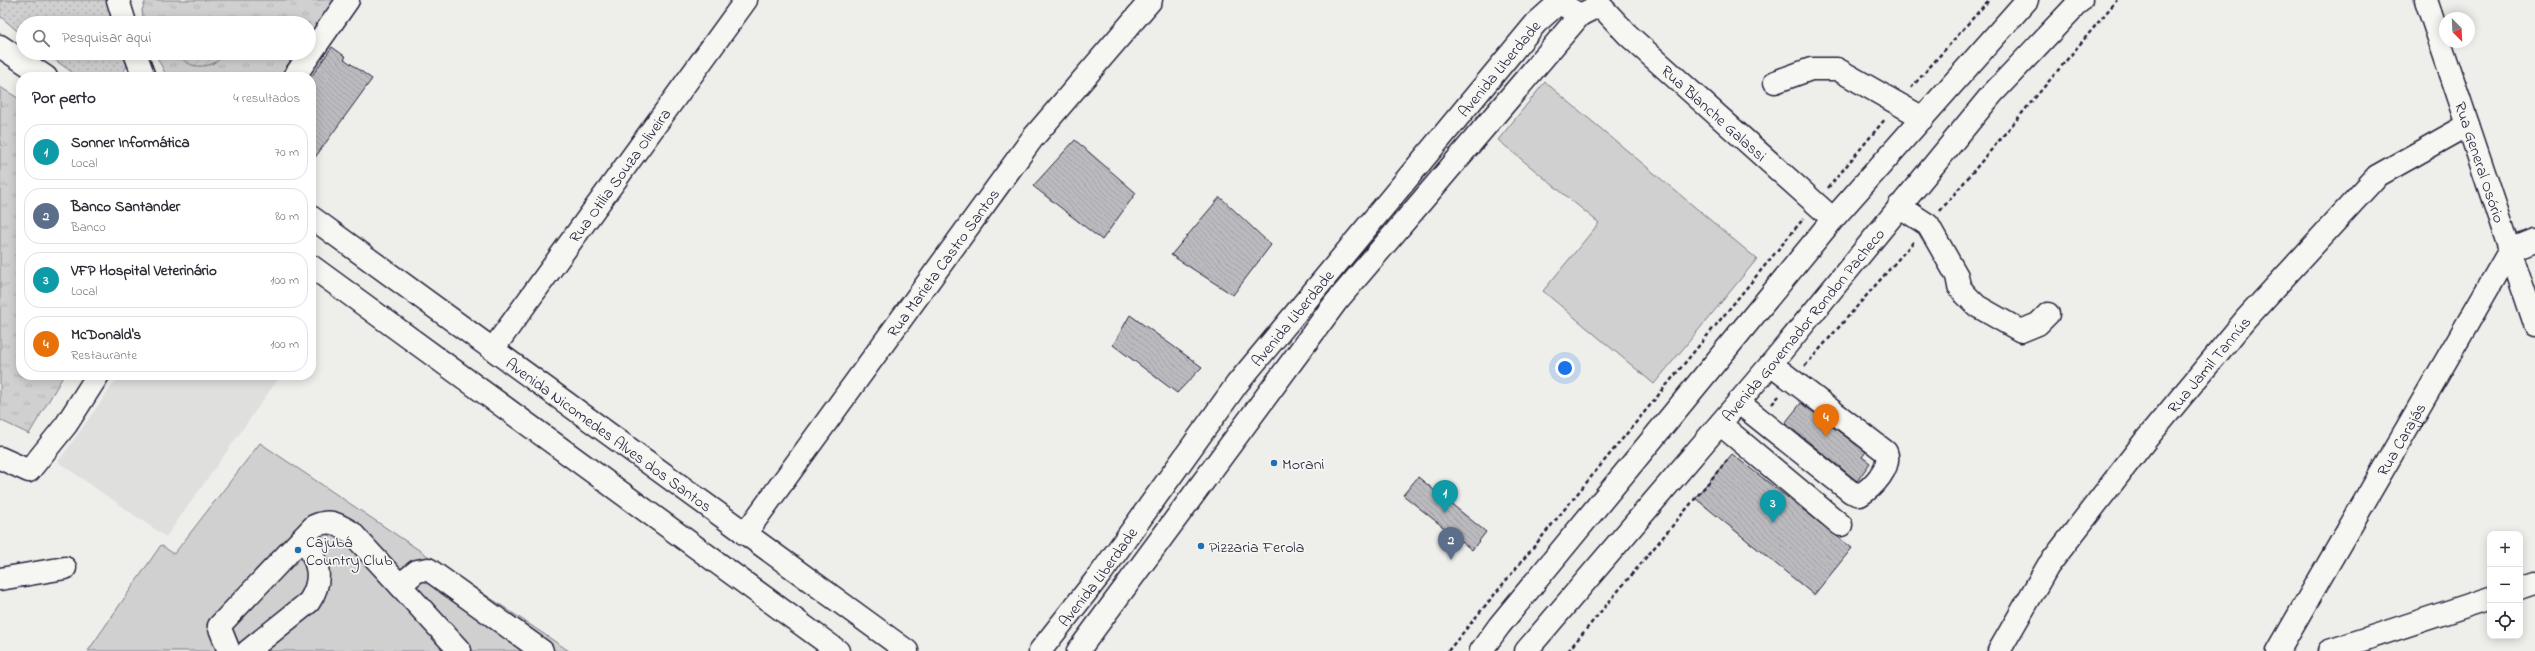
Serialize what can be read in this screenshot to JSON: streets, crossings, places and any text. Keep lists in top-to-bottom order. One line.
{"streets":{"main road":["Avenida Liberdade","Rua Blanche Galassi","Rua General Osório","Rua Otilia Souza Oliveira","Rua Marieta Castro Santos","Avenida Governador Rondon Pacheco","Rua Jamil Tannús","Avenida Nicomedes Alves dos Santos","Rua Carajás"]},"crossings":[["Avenida Liberdade","Rua Blanche Galassi"],["Rua General Osório","Rua Jamil Tannús"],["Rua General Osório","Rua Carajás"],["Rua Otilia Souza Oliveira","Avenida Nicomedes Alves dos Santos"],["Rua Marieta Castro Santos","Avenida Nicomedes Alves dos Santos"]],"places":["Morani","Pizzaria Ferola","Cajubá Country Club"],"north":"bottom right","page":{"search":"Pesquisar aqui","heading":["Por perto","4 resultados"],"list":[{"mark":"1","name":"Sonner Informática","note":"Local","value":"70 m"},{"mark":"2","name":"Banco Santander","note":"Banco","value":"80 m"},{"mark":"3","name":"VFP Hospital Veterinário","note":"Local","value":"100 m"},{"mark":"4","name":"McDonald's","note":"Restaurante","value":"100 m"}],"pins":["4","1","3","2"],"map_buttons":["+","−"]}}
